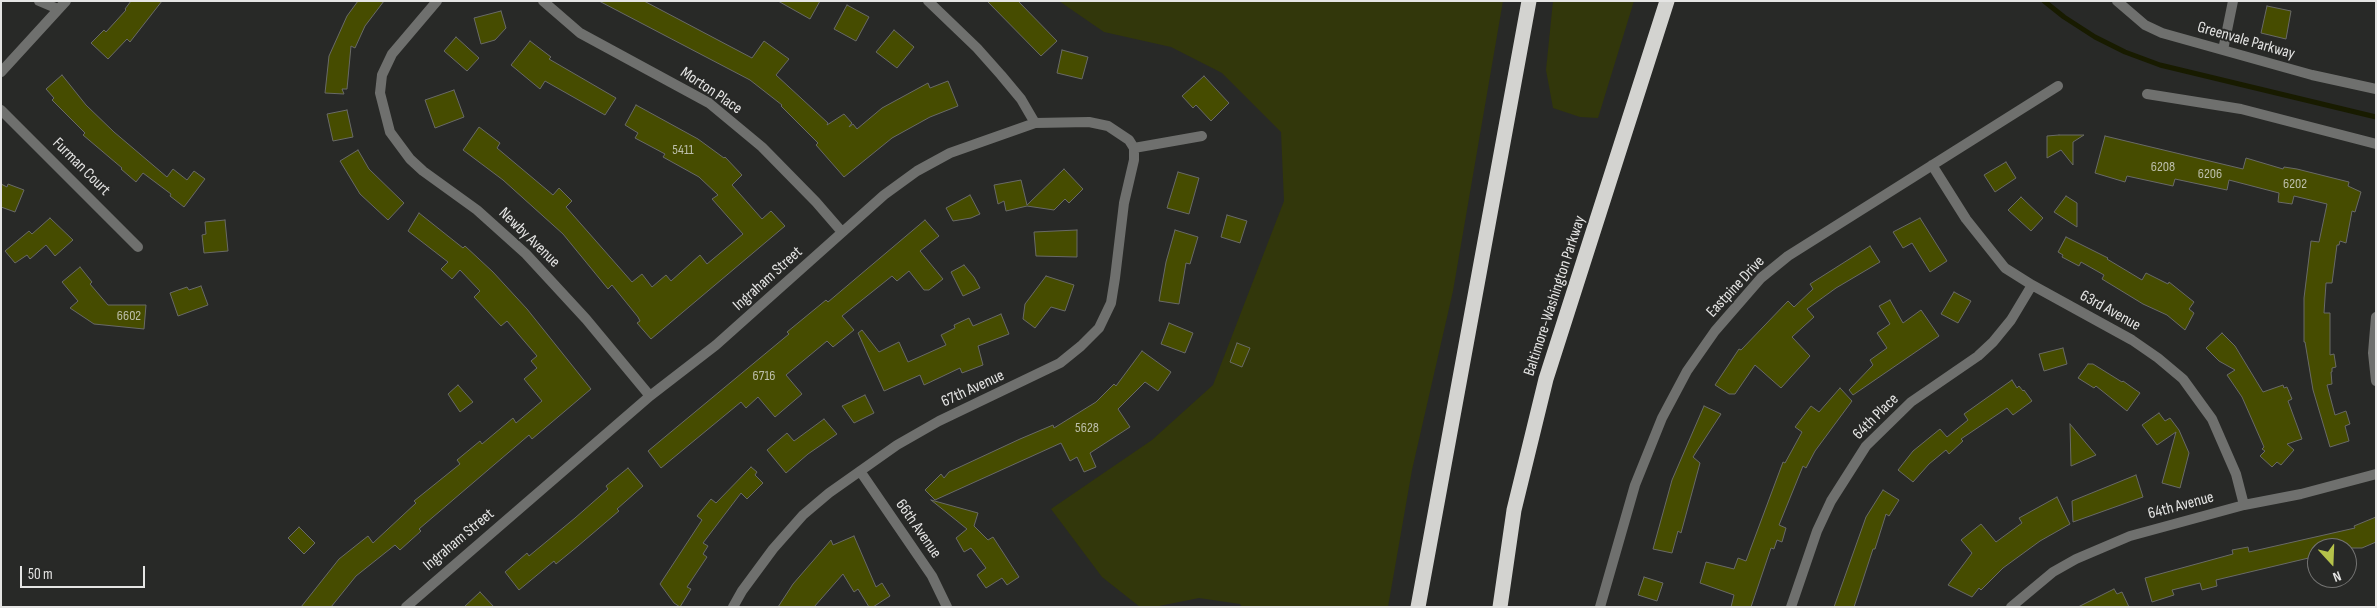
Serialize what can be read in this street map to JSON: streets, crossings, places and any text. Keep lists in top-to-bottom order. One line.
{"streets":{"highway":["Baltimore-Washington Parkway"],"street":["Greenvale Parkway","Morton Place","Furman Court","Newby Avenue","Ingraham Street","Eastpine Drive","63rd Avenue","67th Avenue","64th Place","64th Avenue","66th Avenue"]},"crossings":[["Morton Place","Ingraham Street"],["Newby Avenue","Ingraham Street"],["Ingraham Street","67th Avenue"],["Eastpine Drive","63rd Avenue"],["63rd Avenue","64th Place"],["63rd Avenue","64th Avenue"],["67th Avenue","66th Avenue"]],"house_numbers":["5411","6208","6206","6202","6602","6716","5628"],"scale_bar":"50 m","north":"bottom"}
